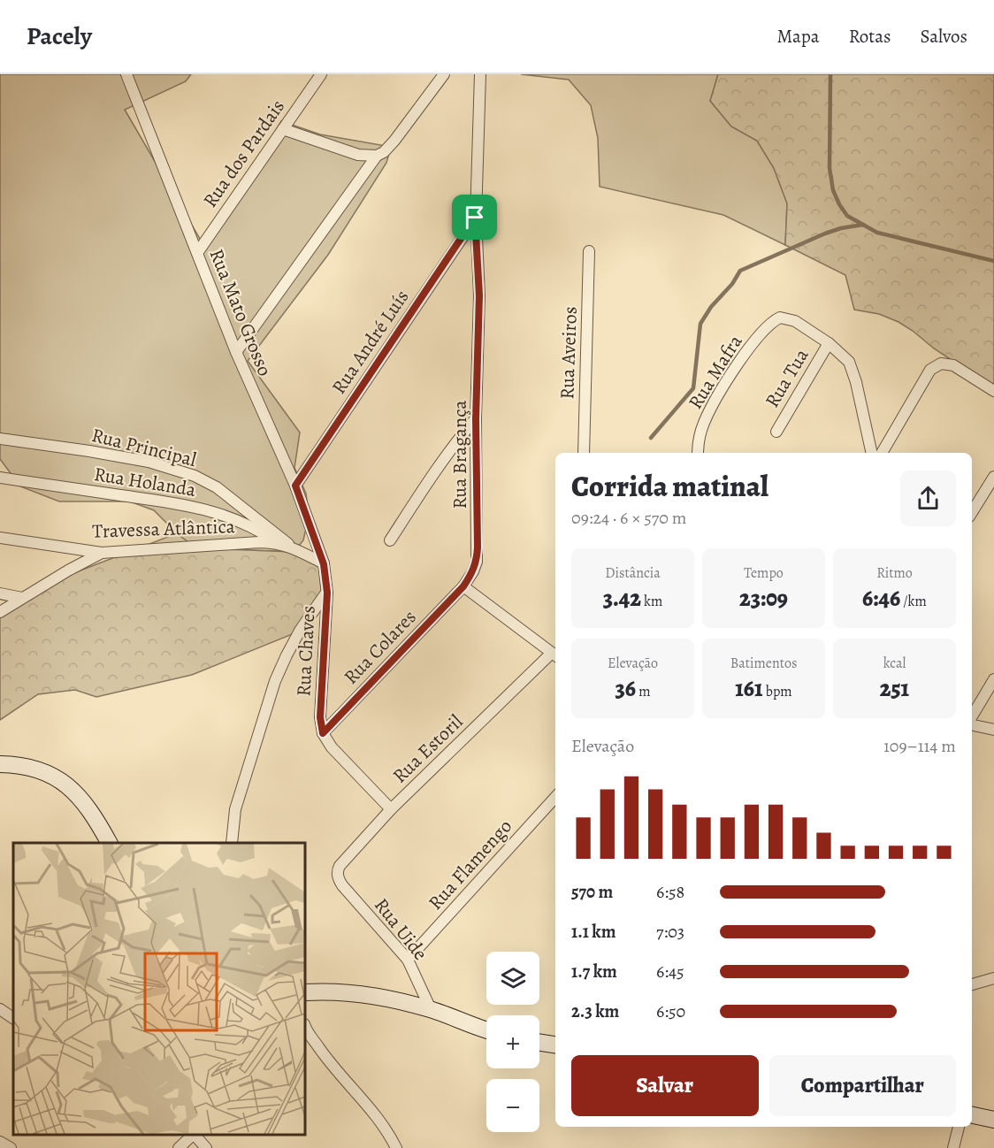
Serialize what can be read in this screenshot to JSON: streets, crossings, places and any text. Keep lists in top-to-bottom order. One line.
{"streets":{"street":["Rua dos Pardais","Rua Mato Grosso","Rua André Luís","Rua Aveiros","Rua Mafra","Rua Tua","Rua Principal","Rua Bragança","Rua Holanda","Travessa Atlântica","Rua Colares","Rua Chaves","Rua Estoril","Rua Flamengo","Rua Uide"]},"crossings":[["Rua dos Pardais","Rua Mato Grosso"],["Rua Mato Grosso","Rua André Luís"],["Rua Mato Grosso","Travessa Atlântica"],["Rua Mato Grosso","Rua Chaves"],["Rua André Luís","Rua Bragança"],["Rua Mafra","Rua Tua"],["Rua Principal","Travessa Atlântica"],["Rua Bragança","Rua Colares"],["Rua Holanda","Travessa Atlântica"],["Travessa Atlântica","Rua Chaves"],["Rua Colares","Rua Chaves"],["Rua Estoril","Rua Uide"],["Rua Flamengo","Rua Uide"]],"page":{"header":"Pacely","nav":["Mapa","Rotas","Salvos"],"heading":["Corrida matinal","09:24 · 6 × 570 m"],"stats":[["Distância","3.42 km"],["Tempo","23:09"],["Ritmo","6:46 /km"],["Elevação","36 m"],["Batimentos","161 bpm"],["kcal","251"]],"chart":["Elevação","109–114 m"],"list":[{"name":"570 m","note":"6:58"},{"name":"1.1 km","note":"7:03"},{"name":"1.7 km","note":"6:45"},{"name":"2.3 km","note":"6:50"}],"map_buttons":["+","−"],"buttons":["Salvar","Compartilhar"]}}
